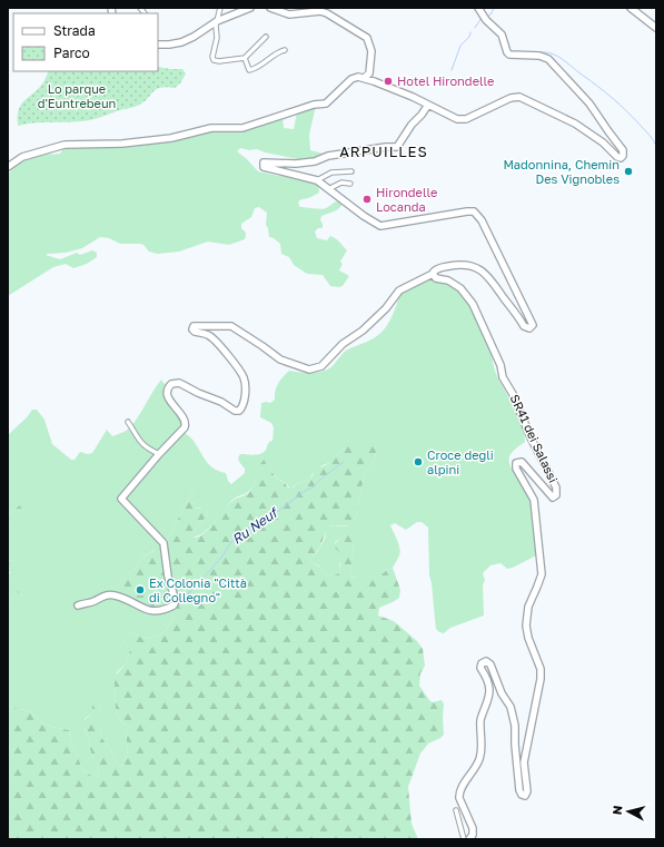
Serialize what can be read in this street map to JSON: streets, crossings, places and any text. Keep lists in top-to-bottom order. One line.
{"streets":{"street":["SR41 dei Salassi"]},"districts":["ARPUILLES"],"water":["Ru Neuf"],"parks":["Lo parque d'Euntrebeun"],"places":["Hotel Hirondelle","Madonnina, Chemin Des Vignobles","Hirondelle Locanda","Croce degli alpini","Ex Colonia \"Città di Collegno\""],"legend":["Strada","Parco"],"north":"left"}
